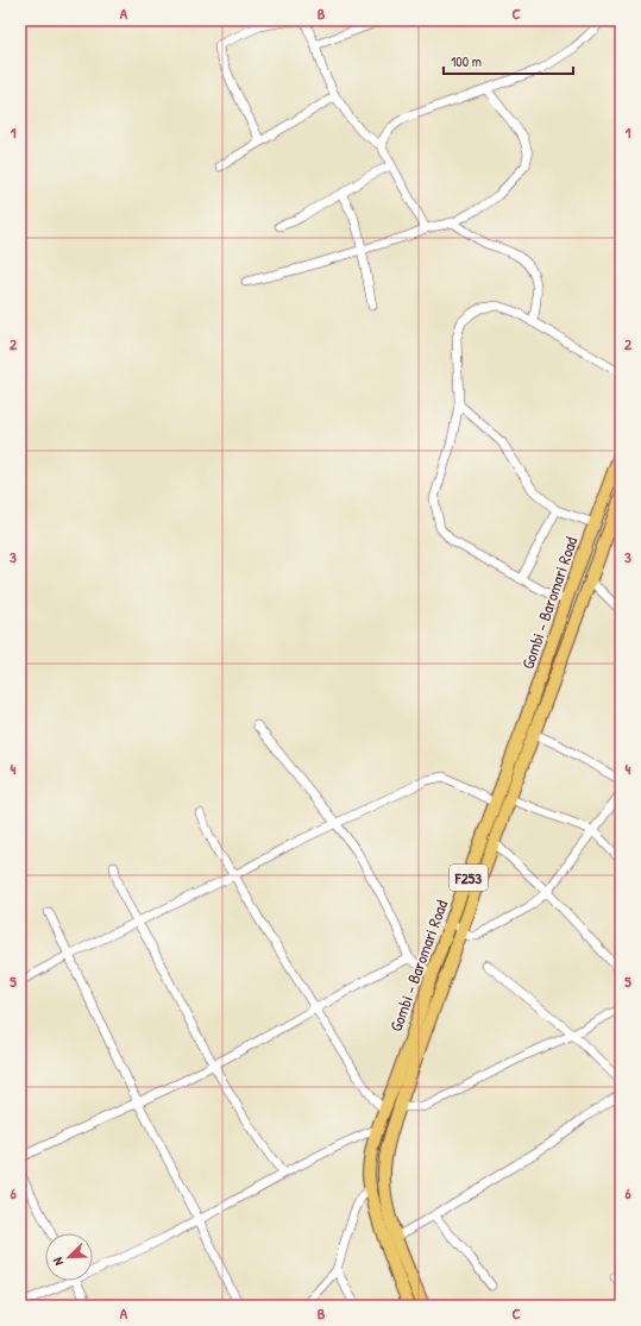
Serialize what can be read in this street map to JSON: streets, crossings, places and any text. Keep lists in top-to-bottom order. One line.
{"streets":{"main road":["Gombi - Baromari Road","F253"]},"scale_bar":"100 m","north":"bottom left","grid":{"columns":["A","B","C"],"rows":["1","2","3","4","5","6"]}}
